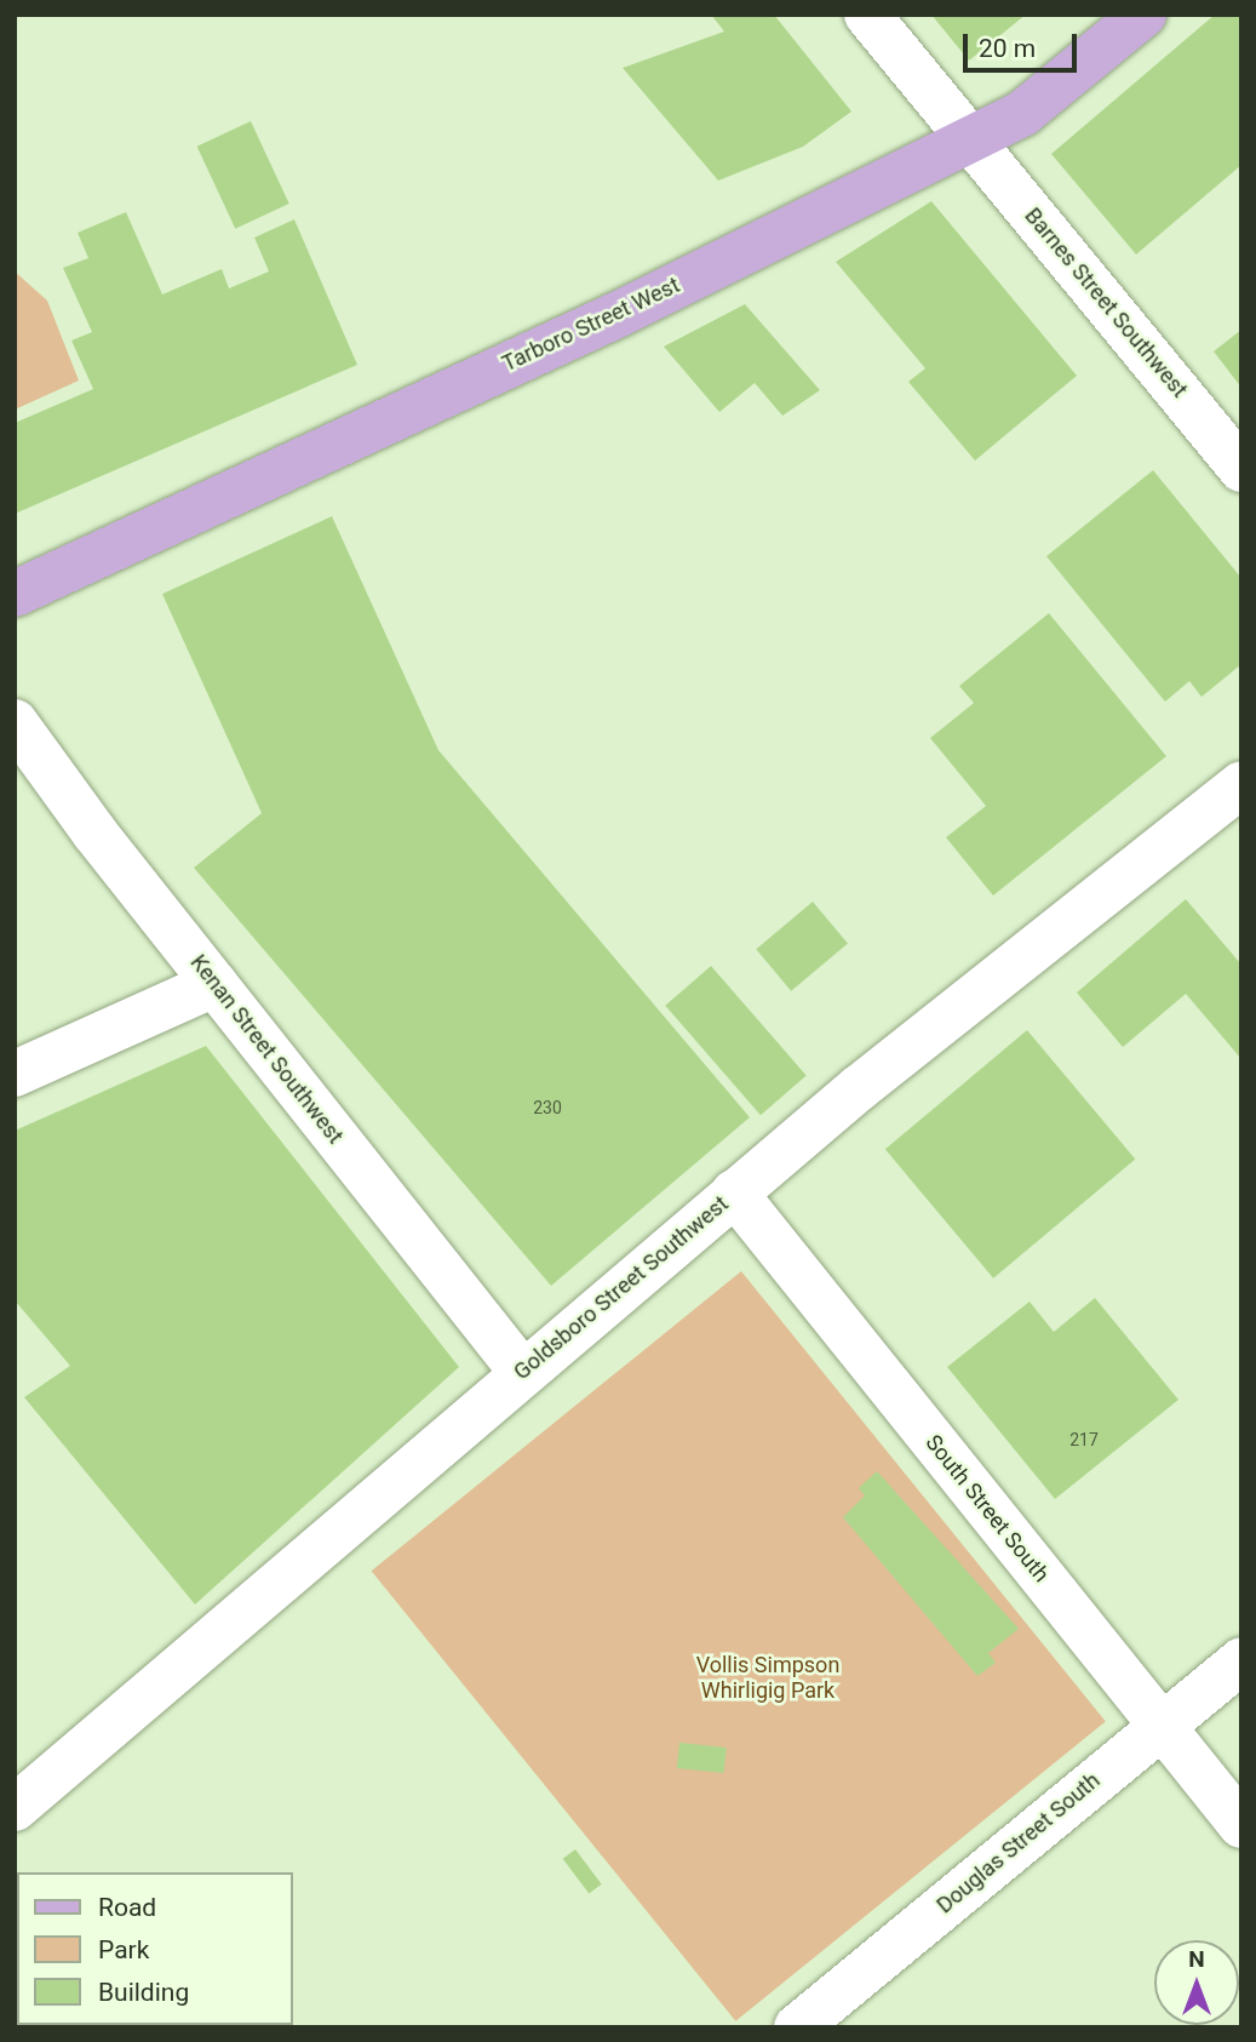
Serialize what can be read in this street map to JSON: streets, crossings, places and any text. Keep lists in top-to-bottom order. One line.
{"streets":{"main road":["Tarboro Street West"],"street":["Barnes Street Southwest","Kenan Street Southwest","Goldsboro Street Southwest","South Street South","Douglas Street South"]},"crossings":[["Barnes Street Southwest","Tarboro Street West"],["Kenan Street Southwest","Goldsboro Street Southwest"],["Goldsboro Street Southwest","South Street South"],["South Street South","Douglas Street South"]],"parks":["Vollis Simpson Whirligig Park"],"house_numbers":["230","217"],"legend":["Road","Park","Building"],"scale_bar":"20 m","north":"top"}
